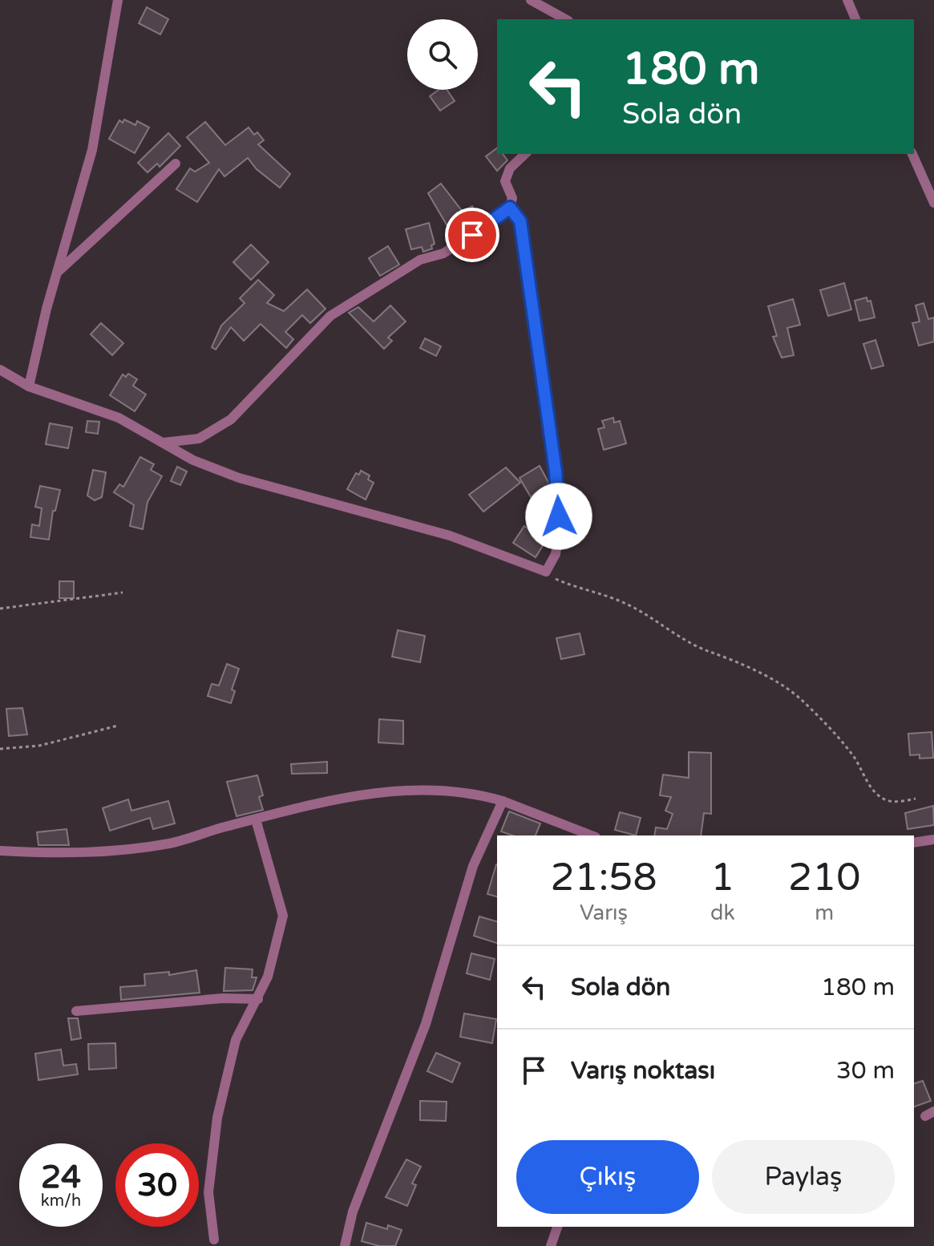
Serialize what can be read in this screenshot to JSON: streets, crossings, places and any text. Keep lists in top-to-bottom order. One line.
{"page":{"turn":["180 m","Sola dön"],"eta":["21:58","Varış","1","dk","210","m"],"list":[{"name":"Sola dön","value":"180 m"},{"name":"Varış noktası","value":"30 m"}],"buttons":["Çıkış","Paylaş"],"speed":"24 km/h","limit":"30"}}
